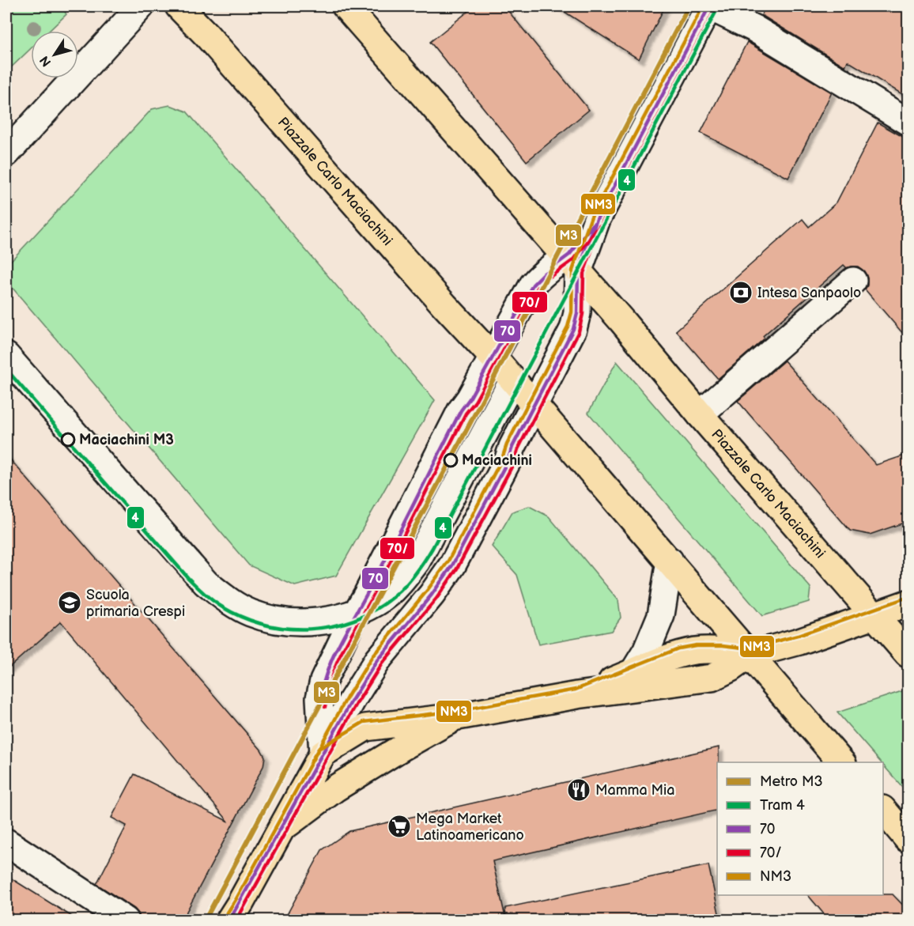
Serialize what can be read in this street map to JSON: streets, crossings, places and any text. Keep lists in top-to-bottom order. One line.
{"streets":{"main road":["Piazzale Carlo Maciachini"]},"places":{"bank":["Intesa Sanpaolo"],"other":["Maciachini M3","Maciachini"],"school or university":["Scuola primaria Crespi"],"restaurant":["Mamma Mia"],"supermarket":["Mega Market Latinoamericano"]},"lines":["metro line M3","tram line 4","transit line 70","transit line NM3","transit line 70/"],"legend":["Metro M3","Tram 4","70","70/","NM3"],"north":"bottom left"}
